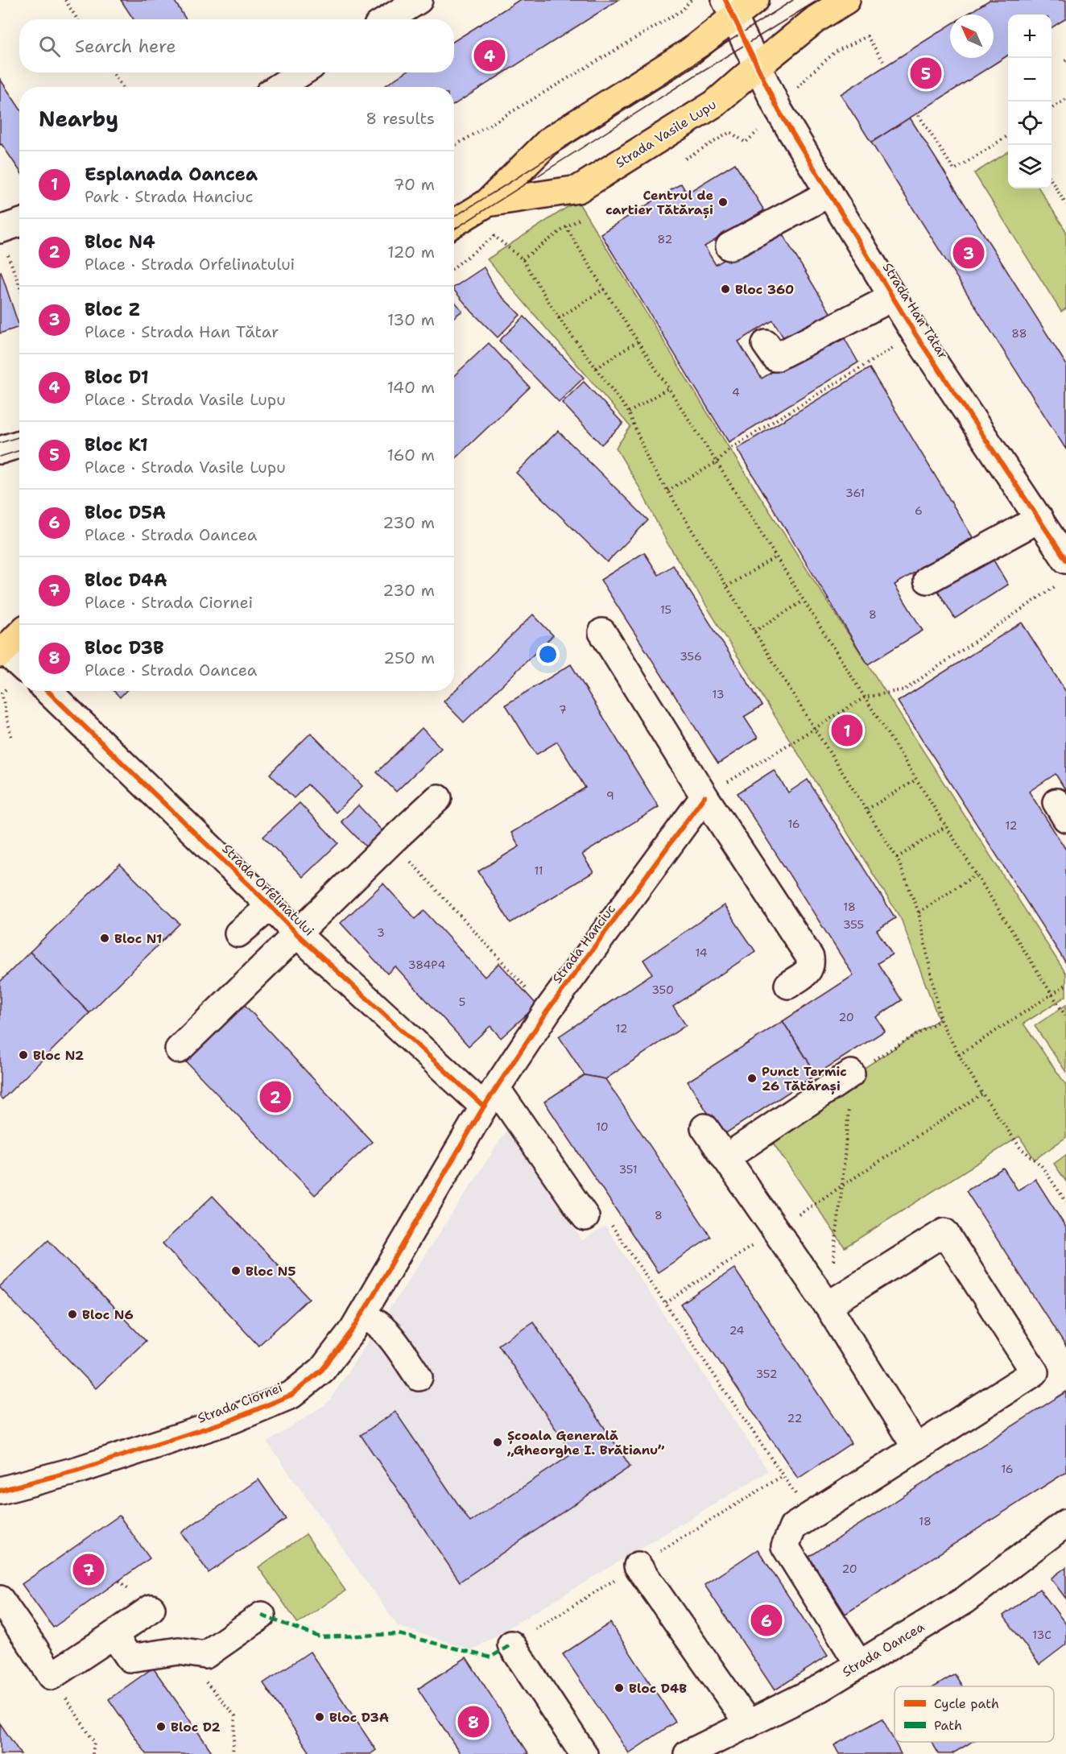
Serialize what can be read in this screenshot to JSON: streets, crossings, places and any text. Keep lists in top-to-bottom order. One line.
{"streets":{"main road":["Strada Vasile Lupu"],"street":["Strada Han Tătar","Strada Orfelinatului","Strada Hanciuc","Strada Ciornei","Strada Oancea"]},"crossings":[["Strada Vasile Lupu","Strada Han Tătar"],["Strada Orfelinatului","Strada Hanciuc"],["Strada Orfelinatului","Strada Ciornei"],["Strada Hanciuc","Strada Ciornei"]],"places":["Centrul de cartier Tătărași","Bloc 360","Bloc N1","Bloc N2","Punct Termic 26 Tătărași","Bloc N5","Bloc N6","Școala Generală „Gheorghe I. Brătianu”","Bloc D4B","Bloc D3A","Bloc D2"],"house_numbers":["82","88","4","361","6","15","8","356","13","7","9","16","12","11","18","355","3","14","384P4","350","5","20","12","10","351","8","24","352","22","16","18","20","13C"],"legend":["Cycle path","Path"],"north":"top left","page":{"map_buttons":["+","−"],"search":"Search here","pins":["4","5","3","1","2","7","6","8"],"heading":["Nearby","8 results"],"list":[{"mark":"1","name":"Esplanada Oancea","note":"Park · Strada Hanciuc","value":"70 m"},{"mark":"2","name":"Bloc N4","note":"Place · Strada Orfelinatului","value":"120 m"},{"mark":"3","name":"Bloc Z","note":"Place · Strada Han Tătar","value":"130 m"},{"mark":"4","name":"Bloc D1","note":"Place · Strada Vasile Lupu","value":"140 m"},{"mark":"5","name":"Bloc K1","note":"Place · Strada Vasile Lupu","value":"160 m"},{"mark":"6","name":"Bloc D5A","note":"Place · Strada Oancea","value":"230 m"},{"mark":"7","name":"Bloc D4A","note":"Place · Strada Ciornei","value":"230 m"},{"mark":"8","name":"Bloc D3B","note":"Place · Strada Oancea","value":"250 m"}]}}
